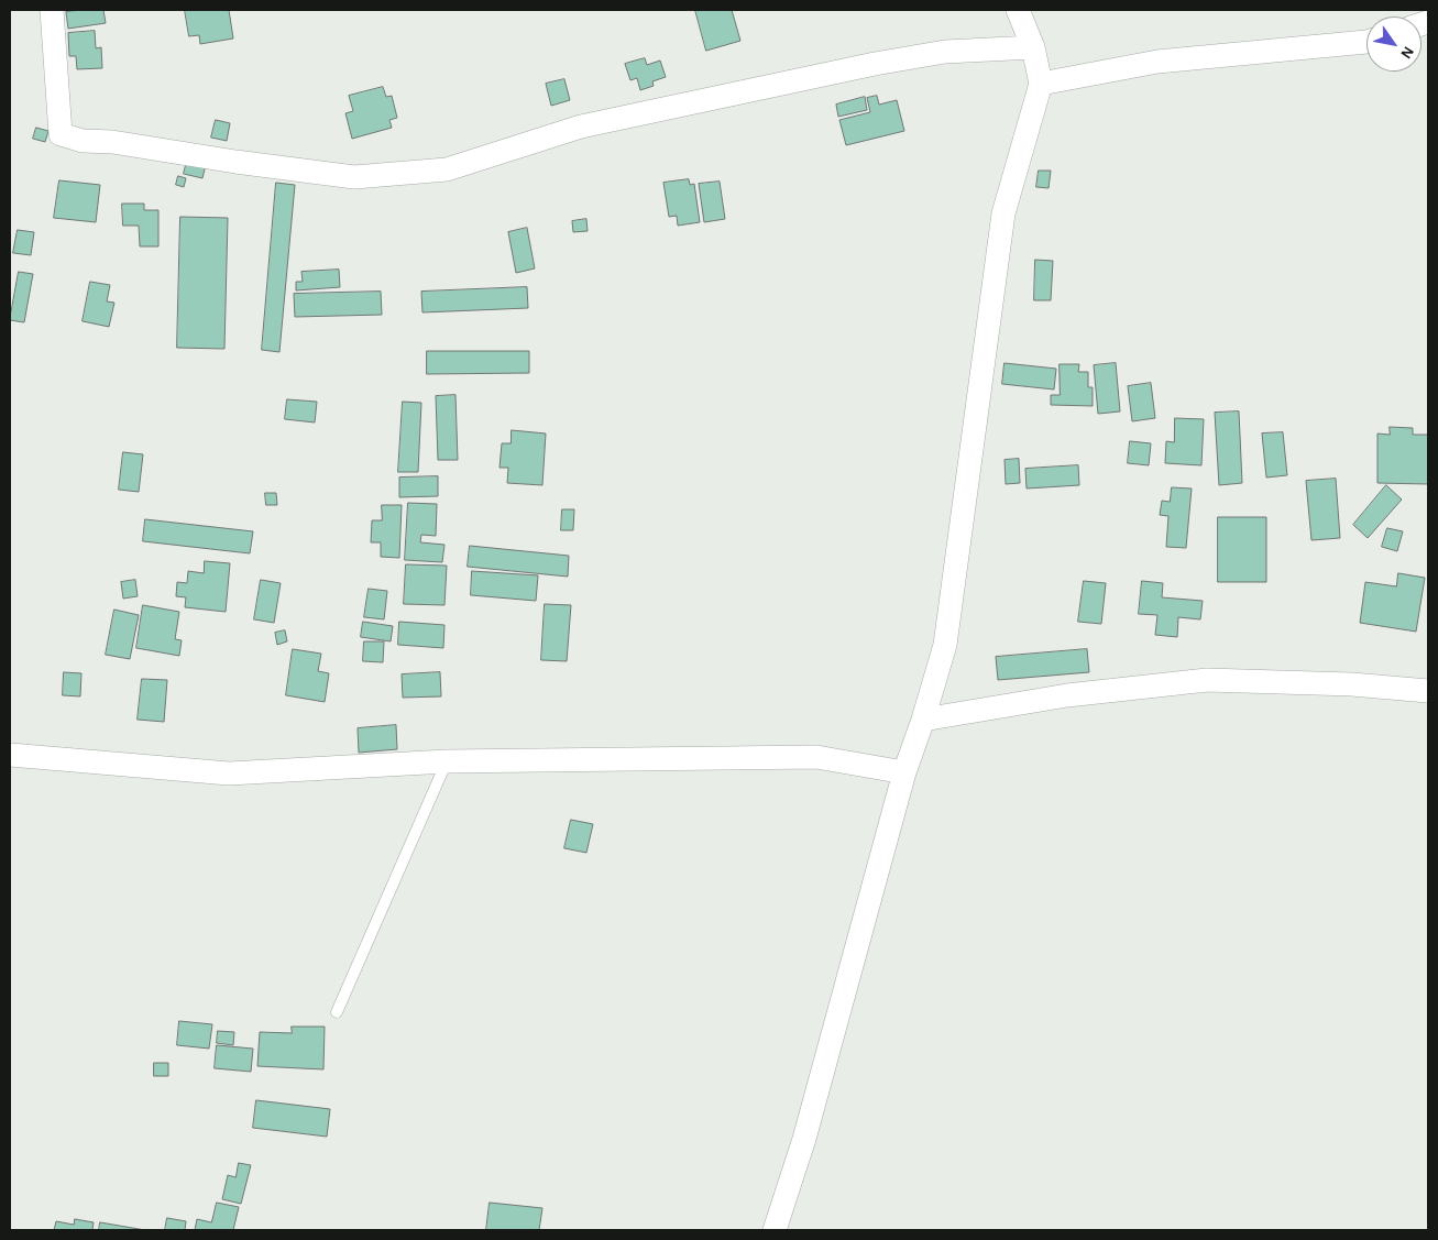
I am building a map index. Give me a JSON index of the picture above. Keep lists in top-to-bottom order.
{
  "north": "bottom right"
}
